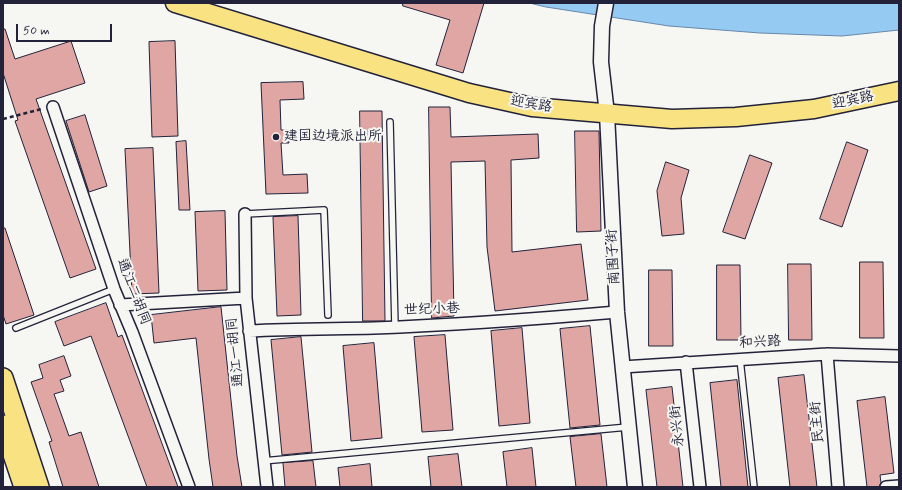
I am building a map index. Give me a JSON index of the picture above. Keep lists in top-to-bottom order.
{
  "streets": {
    "main road": ["迎宾路"],
    "street": [
      "南围子街",
      "通江二胡同",
      "世纪小巷",
      "和兴路",
      "通江一胡同",
      "民主街",
      "永兴街"
    ]
  },
  "crossings": [
    ["迎宾路", "南围子街"],
    ["南围子街", "世纪小巷"],
    ["南围子街", "和兴路"],
    ["世纪小巷", "通江一胡同"],
    ["和兴路", "民主街"],
    ["和兴路", "永兴街"]
  ],
  "places": ["建国边境派出所"],
  "scale_bar": "50 m"
}
